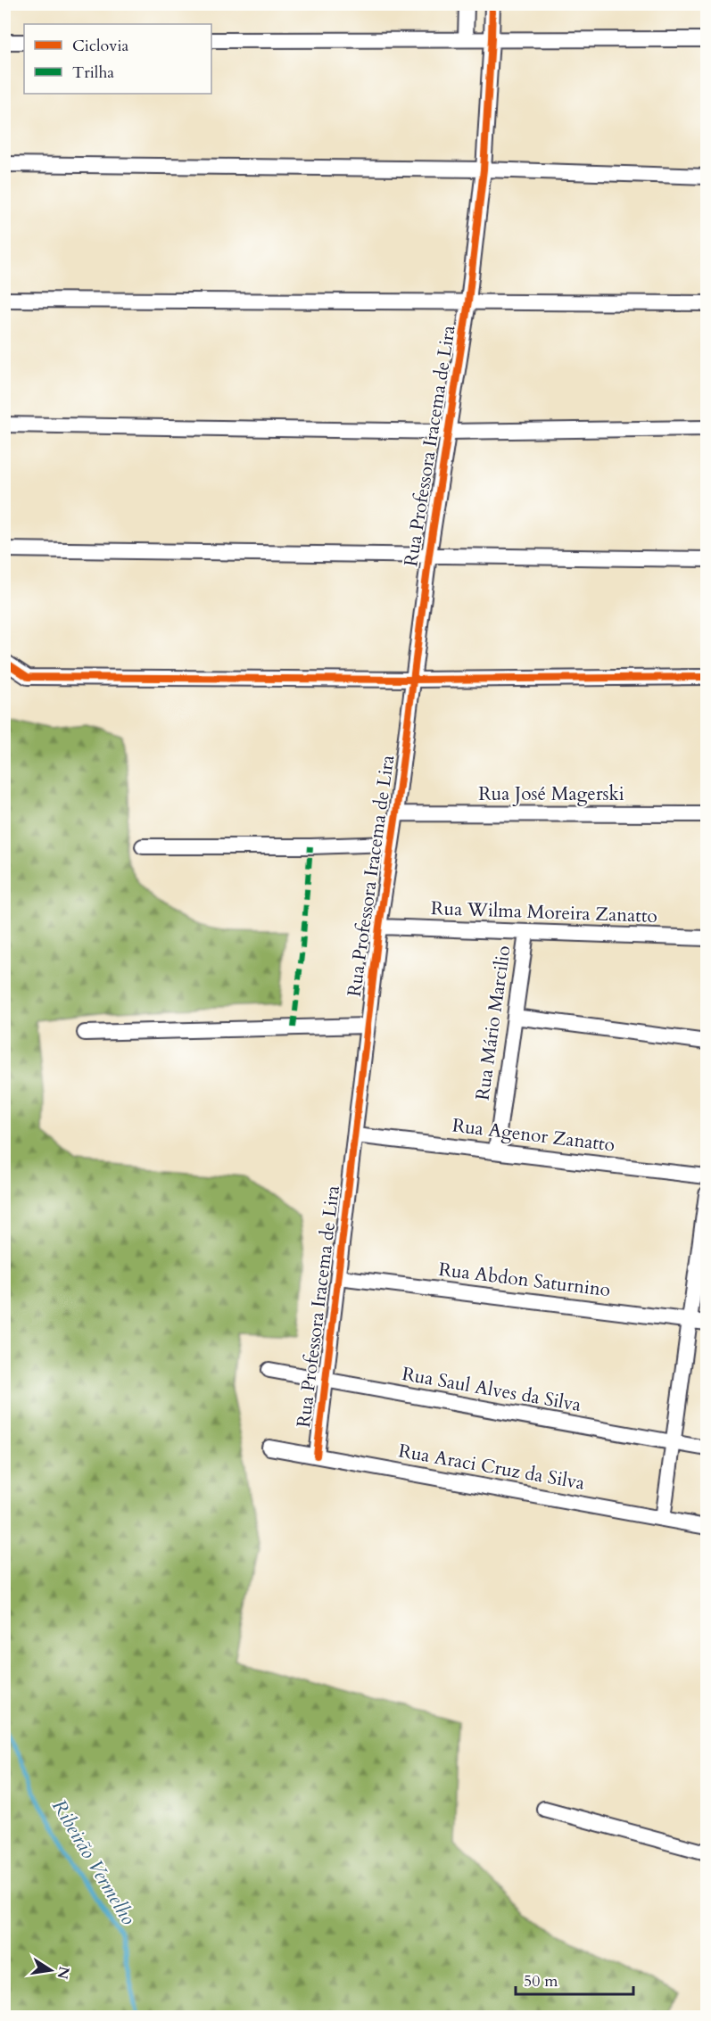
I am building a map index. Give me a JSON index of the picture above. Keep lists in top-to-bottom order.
{
  "streets": {
    "street": [
      "Rua Professora Iracema de Lira",
      "Rua José Magerski",
      "Rua Wilma Moreira Zanatto",
      "Rua Mário Marcilio",
      "Rua Agenor Zanatto",
      "Rua Abdon Saturnino",
      "Rua Saul Alves da Silva",
      "Rua Araci Cruz da Silva"
    ]
  },
  "crossings": [
    ["Rua Professora Iracema de Lira", "Rua José Magerski"],
    ["Rua Professora Iracema de Lira", "Rua Wilma Moreira Zanatto"],
    ["Rua Professora Iracema de Lira", "Rua Agenor Zanatto"],
    ["Rua Professora Iracema de Lira", "Rua Abdon Saturnino"],
    ["Rua Professora Iracema de Lira", "Rua Saul Alves da Silva"],
    ["Rua Professora Iracema de Lira", "Rua Araci Cruz da Silva"],
    ["Rua Wilma Moreira Zanatto", "Rua Mário Marcilio"],
    ["Rua Mário Marcilio", "Rua Agenor Zanatto"]
  ],
  "water": ["Ribeirão Vermelho"],
  "legend": ["Ciclovia", "Trilha"],
  "scale_bar": "50 m",
  "north": "right"
}
